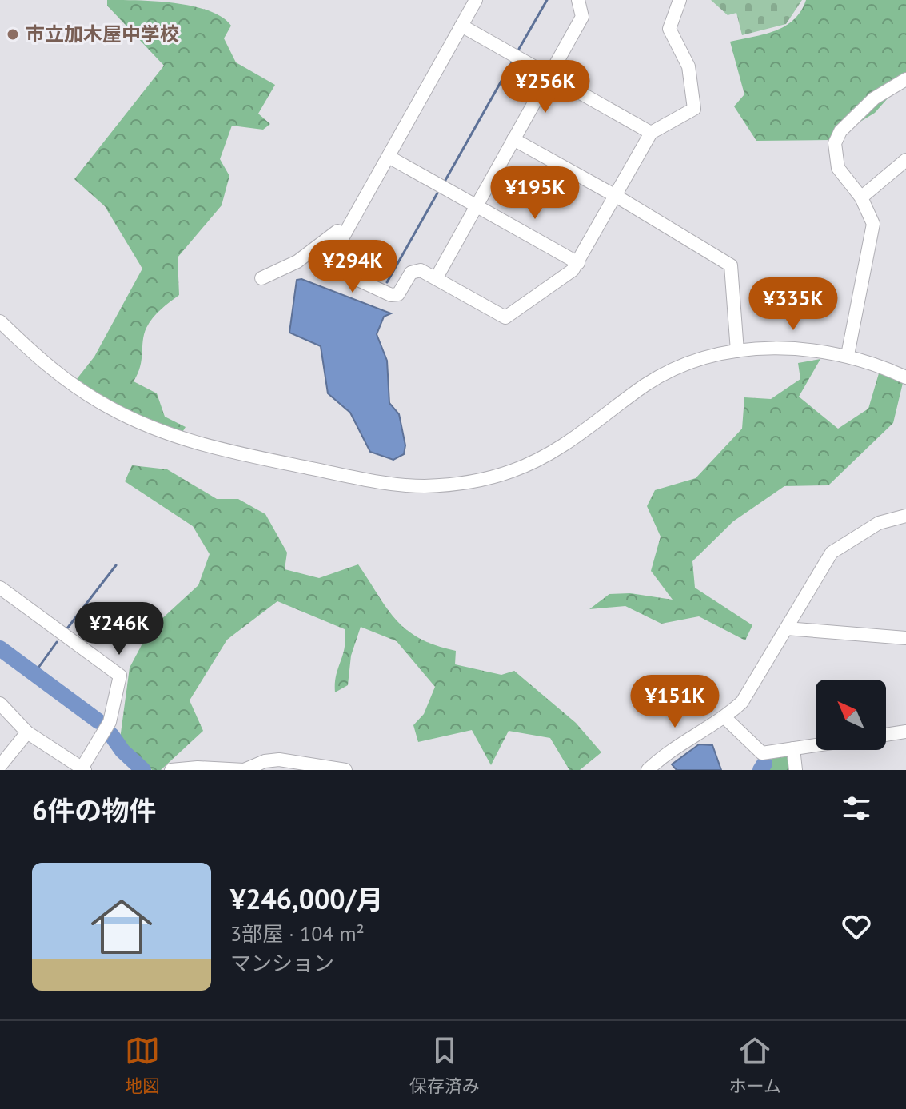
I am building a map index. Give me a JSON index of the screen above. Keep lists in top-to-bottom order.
{
  "places": ["市立加木屋中学校"],
  "north": "top left",
  "page": {
    "price": [
      "¥256K",
      "¥195K",
      "¥294K",
      "¥335K",
      "¥246K",
      "¥151K"
    ],
    "heading": "6件の物件",
    "list": [
      {
        "name": "¥246,000/月",
        "note": "3部屋 · 104 m² · マンション"
      }
    ],
    "tabs": ["地図", "保存済み", "ホーム"]
  }
}
